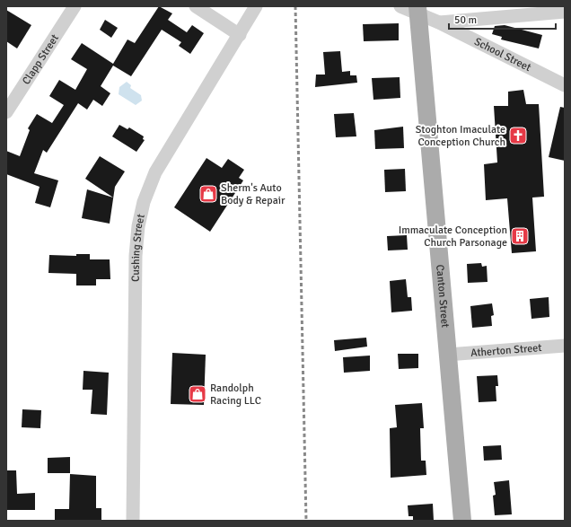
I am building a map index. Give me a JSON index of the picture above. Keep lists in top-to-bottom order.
{
  "streets": {
    "main road": ["Canton Street"],
    "street": [
      "School Street",
      "Clapp Street",
      "Cushing Street",
      "Atherton Street"
    ]
  },
  "crossings": [
    ["School Street", "Canton Street"],
    ["Canton Street", "Atherton Street"]
  ],
  "places": {
    "church": ["Stoghton Imaculate Conception Church"],
    "shop": ["Sherm's Auto Body & Repair", "Randolph Racing LLC"],
    "building": ["Immaculate Conception Church Parsonage"]
  },
  "scale_bar": "50 m"
}
